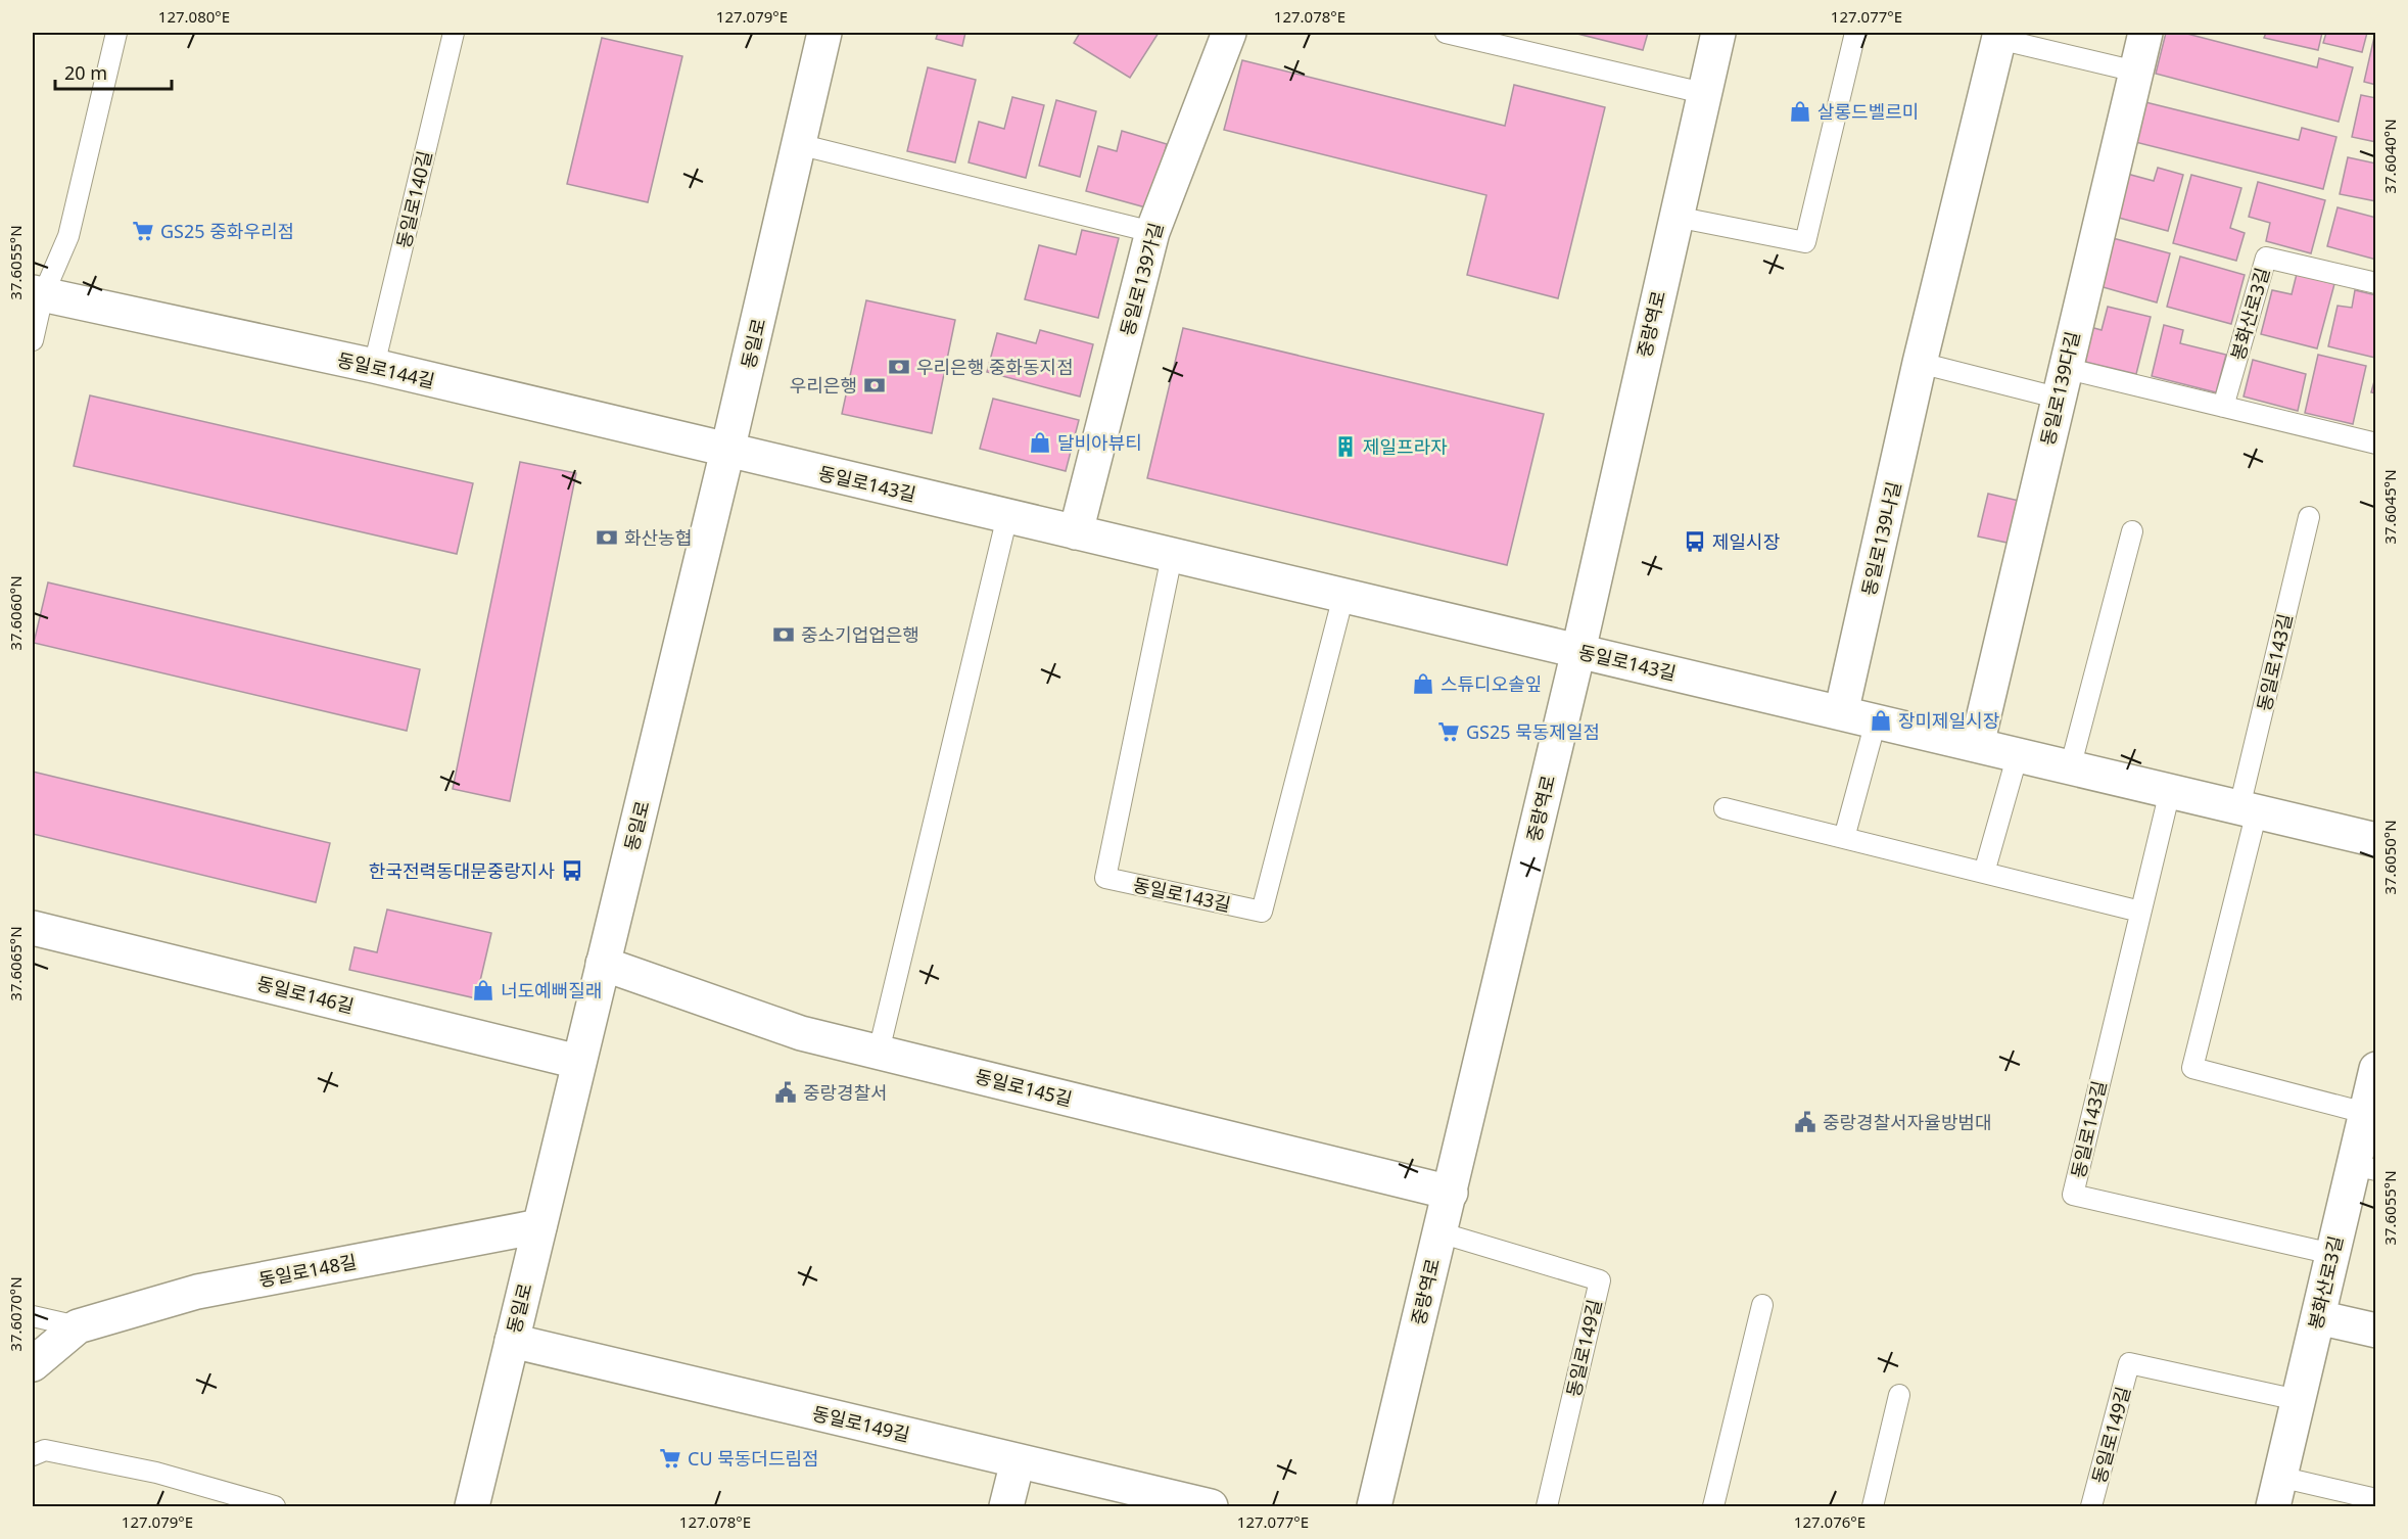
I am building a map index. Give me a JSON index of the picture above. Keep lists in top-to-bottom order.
{
  "streets": {
    "street": [
      "동일로139가길",
      "봉화산로3길",
      "중랑역로",
      "동일로",
      "동일로144길",
      "동일로139다길",
      "동일로143길",
      "동일로139나길",
      "동일로146길",
      "동일로145길",
      "동일로148길",
      "동일로149길"
    ],
    "lane": ["동일로140길"]
  },
  "crossings": [
    ["동일로140길", "동일로144길"],
    ["동일로139가길", "동일로143길"],
    ["봉화산로3길", "동일로143길"],
    ["봉화산로3길", "동일로149길"],
    ["중랑역로", "동일로143길"],
    ["중랑역로", "동일로145길"],
    ["중랑역로", "동일로149길"],
    ["동일로", "동일로144길"],
    ["동일로", "동일로143길"],
    ["동일로", "동일로146길"],
    ["동일로", "동일로145길"],
    ["동일로", "동일로148길"],
    ["동일로", "동일로149길"],
    ["동일로144길", "동일로143길"],
    ["동일로139다길", "동일로143길"],
    ["동일로139다길", "동일로139나길"],
    ["동일로143길", "동일로139나길"]
  ],
  "places": {
    "shop": [
      "살롱드벨르미",
      "달비아뷰티",
      "스튜디오솔잎",
      "장미제일시장",
      "너도예뻐질래"
    ],
    "supermarket": ["GS25 중화우리점", "GS25 묵동제일점", "CU 묵동더드림점"],
    "bank": [
      "우리은행 중화동지점",
      "우리은행",
      "화산농협",
      "중소기업업은행"
    ],
    "building": ["제일프라자"],
    "bus stop": ["제일시장", "한국전력동대문중랑지사"],
    "public building": ["중랑경찰서", "중랑경찰서자율방범대"]
  },
  "scale_bar": "20 m",
  "coordinates": [
    "127.080°E",
    "127.079°E",
    "127.078°E",
    "127.077°E",
    "37.6040°N",
    "37.6055°N",
    "37.6045°N",
    "37.6060°N",
    "37.6050°N",
    "37.6065°N",
    "37.6070°N",
    "127.076°E"
  ]
}
